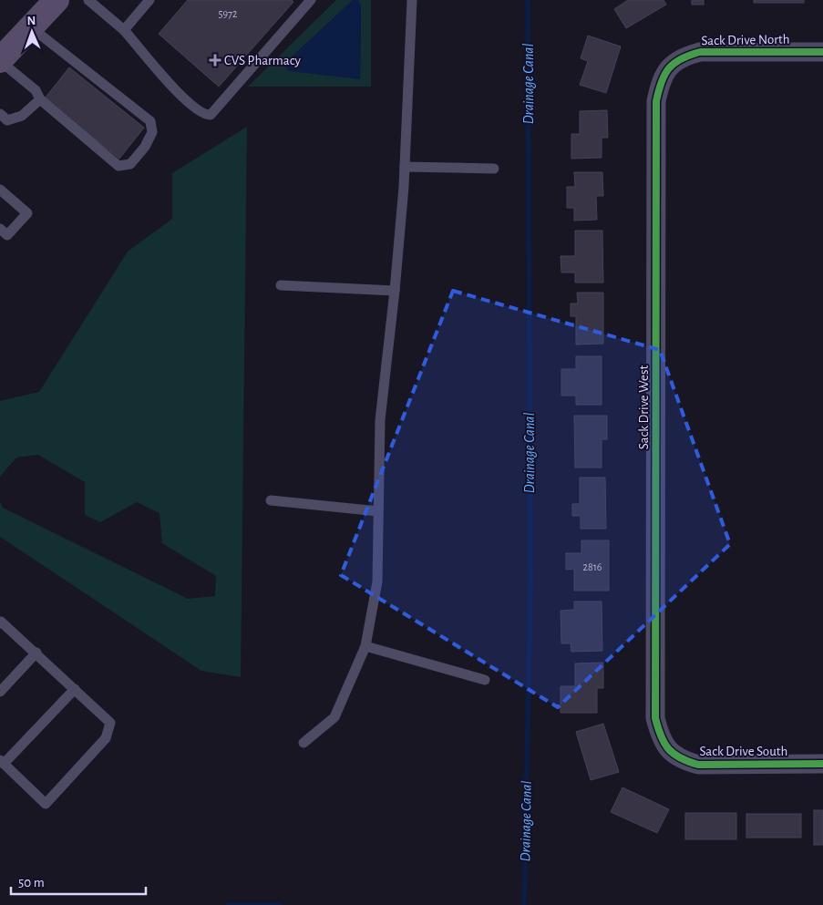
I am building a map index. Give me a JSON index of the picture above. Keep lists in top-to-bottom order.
{
  "streets": {
    "street": ["Sack Drive North", "Sack Drive West", "Sack Drive South"]
  },
  "crossings": [
    ["Sack Drive North", "Sack Drive West"],
    ["Sack Drive West", "Sack Drive South"]
  ],
  "water": ["Drainage Canal"],
  "places": {
    "health": ["CVS Pharmacy"]
  },
  "house_numbers": ["5972", "2816"],
  "scale_bar": "50 m",
  "north": "top"
}
